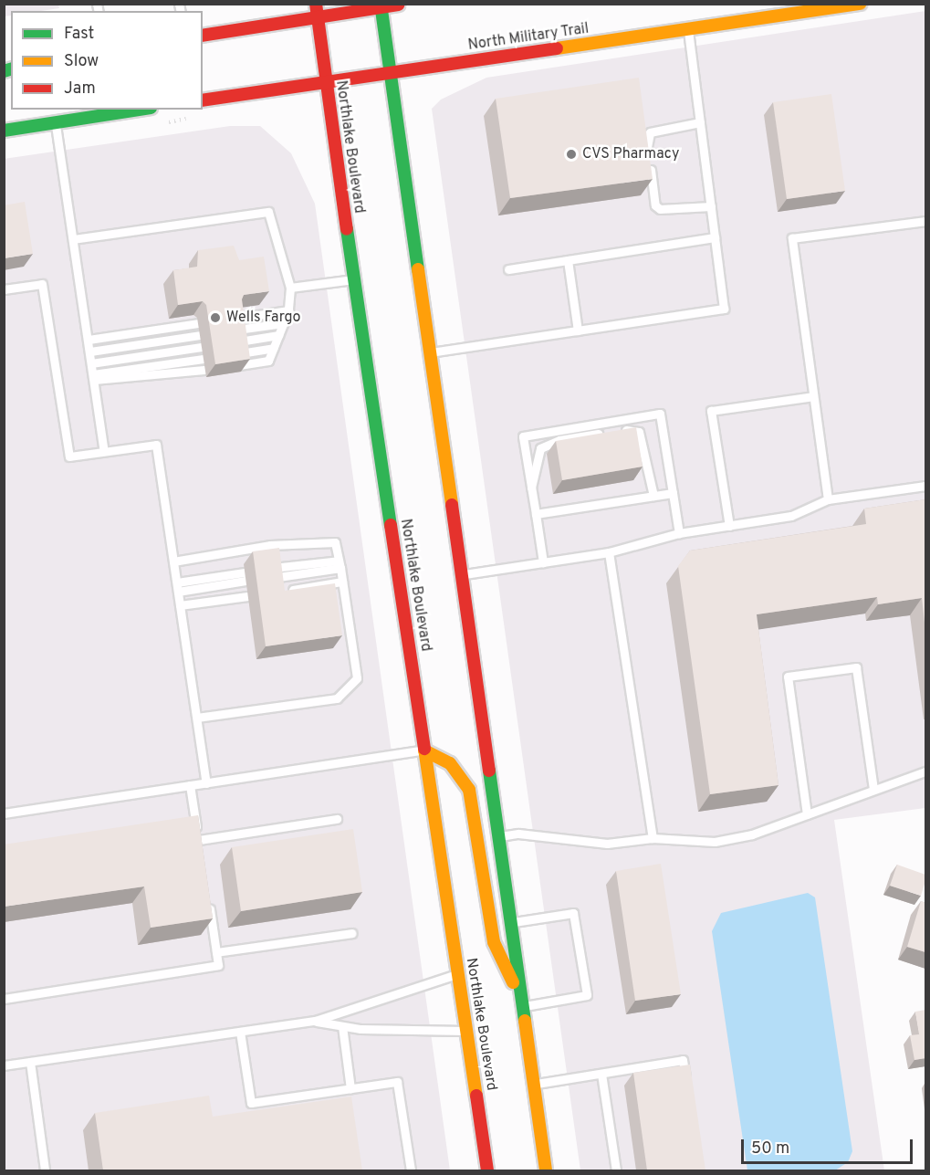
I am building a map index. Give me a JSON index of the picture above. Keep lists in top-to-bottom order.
{
  "streets": {
    "main road": ["North Military Trail", "Northlake Boulevard"]
  },
  "crossings": [
    ["North Military Trail", "Northlake Boulevard"]
  ],
  "places": ["CVS Pharmacy", "Wells Fargo"],
  "legend": ["Fast", "Slow", "Jam"],
  "scale_bar": "50 m"
}
